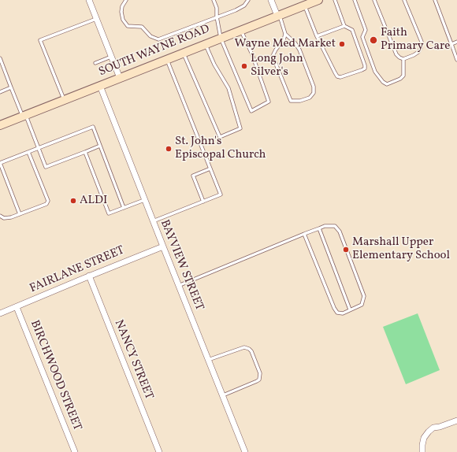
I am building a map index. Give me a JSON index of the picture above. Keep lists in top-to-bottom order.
{
  "streets": {
    "main road": ["SOUTH WAYNE ROAD"],
    "street": [
      "BAYVIEW STREET",
      "FAIRLANE STREET",
      "NANCY STREET",
      "BIRCHWOOD STREET"
    ]
  },
  "crossings": [
    ["SOUTH WAYNE ROAD", "BAYVIEW STREET"],
    ["BAYVIEW STREET", "FAIRLANE STREET"],
    ["FAIRLANE STREET", "NANCY STREET"],
    ["FAIRLANE STREET", "BIRCHWOOD STREET"]
  ],
  "places": [
    "Faith Primary Care",
    "Wayne Med Market",
    "Long John Silver's",
    "St. John's Episcopal Church",
    "ALDI",
    "Marshall Upper Elementary School"
  ]
}
